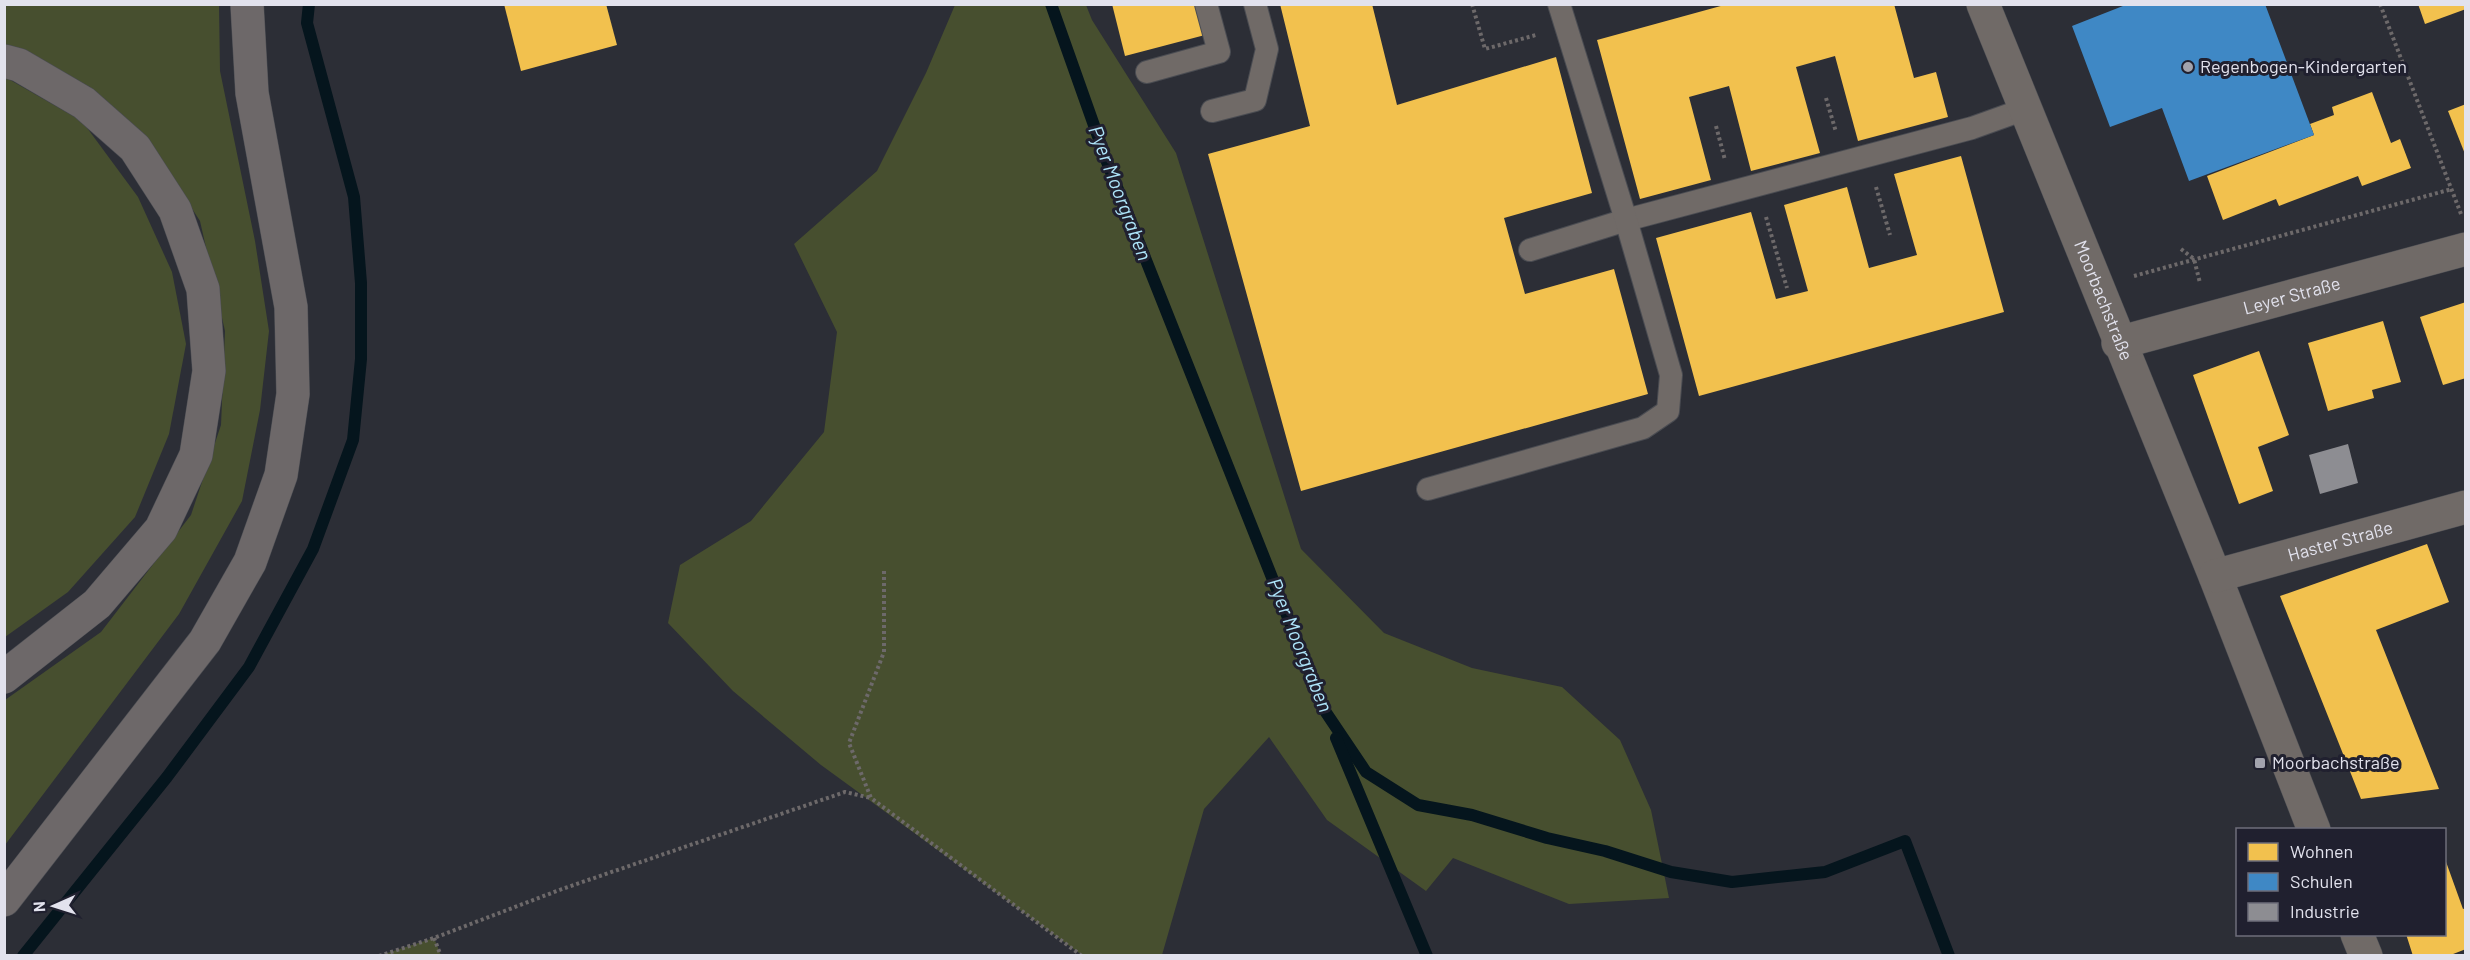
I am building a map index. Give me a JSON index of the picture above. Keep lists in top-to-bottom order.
{
  "streets": {
    "street": ["Leyer Straße", "Moorbachstraße", "Haster Straße"]
  },
  "crossings": [
    ["Leyer Straße", "Moorbachstraße"],
    ["Moorbachstraße", "Haster Straße"]
  ],
  "water": ["Pyer Moorgraben"],
  "places": {
    "other": ["Regenbogen-Kindergarten"],
    "transit": ["Moorbachstraße"]
  },
  "legend": ["Wohnen", "Schulen", "Industrie"],
  "north": "left"
}
